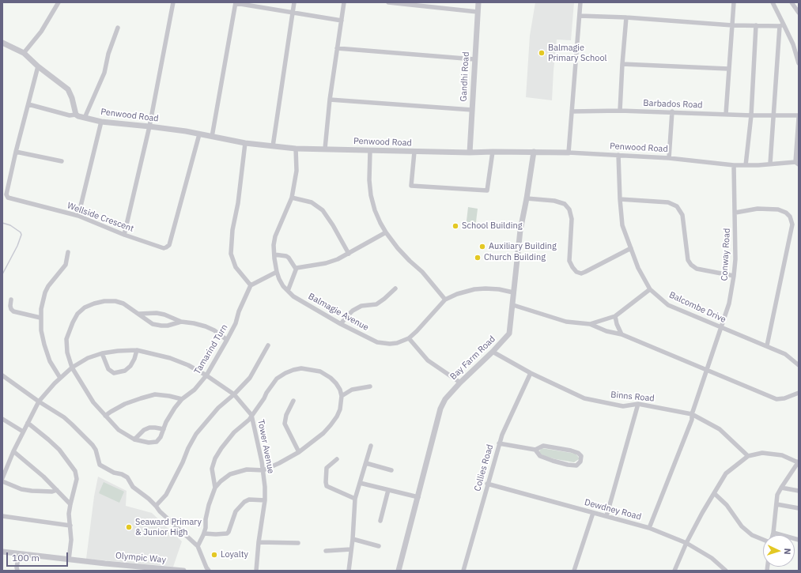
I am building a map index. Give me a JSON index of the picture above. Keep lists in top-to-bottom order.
{
  "streets": {
    "street": [
      "Gandhi Road",
      "Barbados Road",
      "Penwood Road",
      "Wellside Crescent",
      "Conway Road",
      "Balcombe Drive",
      "Balmagie Avenue",
      "Tamarind Turn",
      "Bay Farm Road",
      "Binns Road",
      "Tower Avenue",
      "Collies Road",
      "Dewdney Road",
      "Olympic Way"
    ]
  },
  "crossings": [
    ["Gandhi Road", "Penwood Road"],
    ["Penwood Road", "Wellside Crescent"],
    ["Penwood Road", "Conway Road"],
    ["Penwood Road", "Balcombe Drive"],
    ["Penwood Road", "Balmagie Avenue"],
    ["Penwood Road", "Bay Farm Road"],
    ["Conway Road", "Balcombe Drive"],
    ["Conway Road", "Binns Road"],
    ["Conway Road", "Dewdney Road"],
    ["Balmagie Avenue", "Bay Farm Road"],
    ["Tamarind Turn", "Tower Avenue"],
    ["Bay Farm Road", "Binns Road"],
    ["Binns Road", "Collies Road"],
    ["Collies Road", "Dewdney Road"]
  ],
  "places": [
    "Balmagie Primary School",
    "School Building",
    "Auxiliary Building",
    "Church Building",
    "Seaward Primary & Junior High",
    "Loyalty"
  ],
  "scale_bar": "100 m",
  "north": "right"
}
